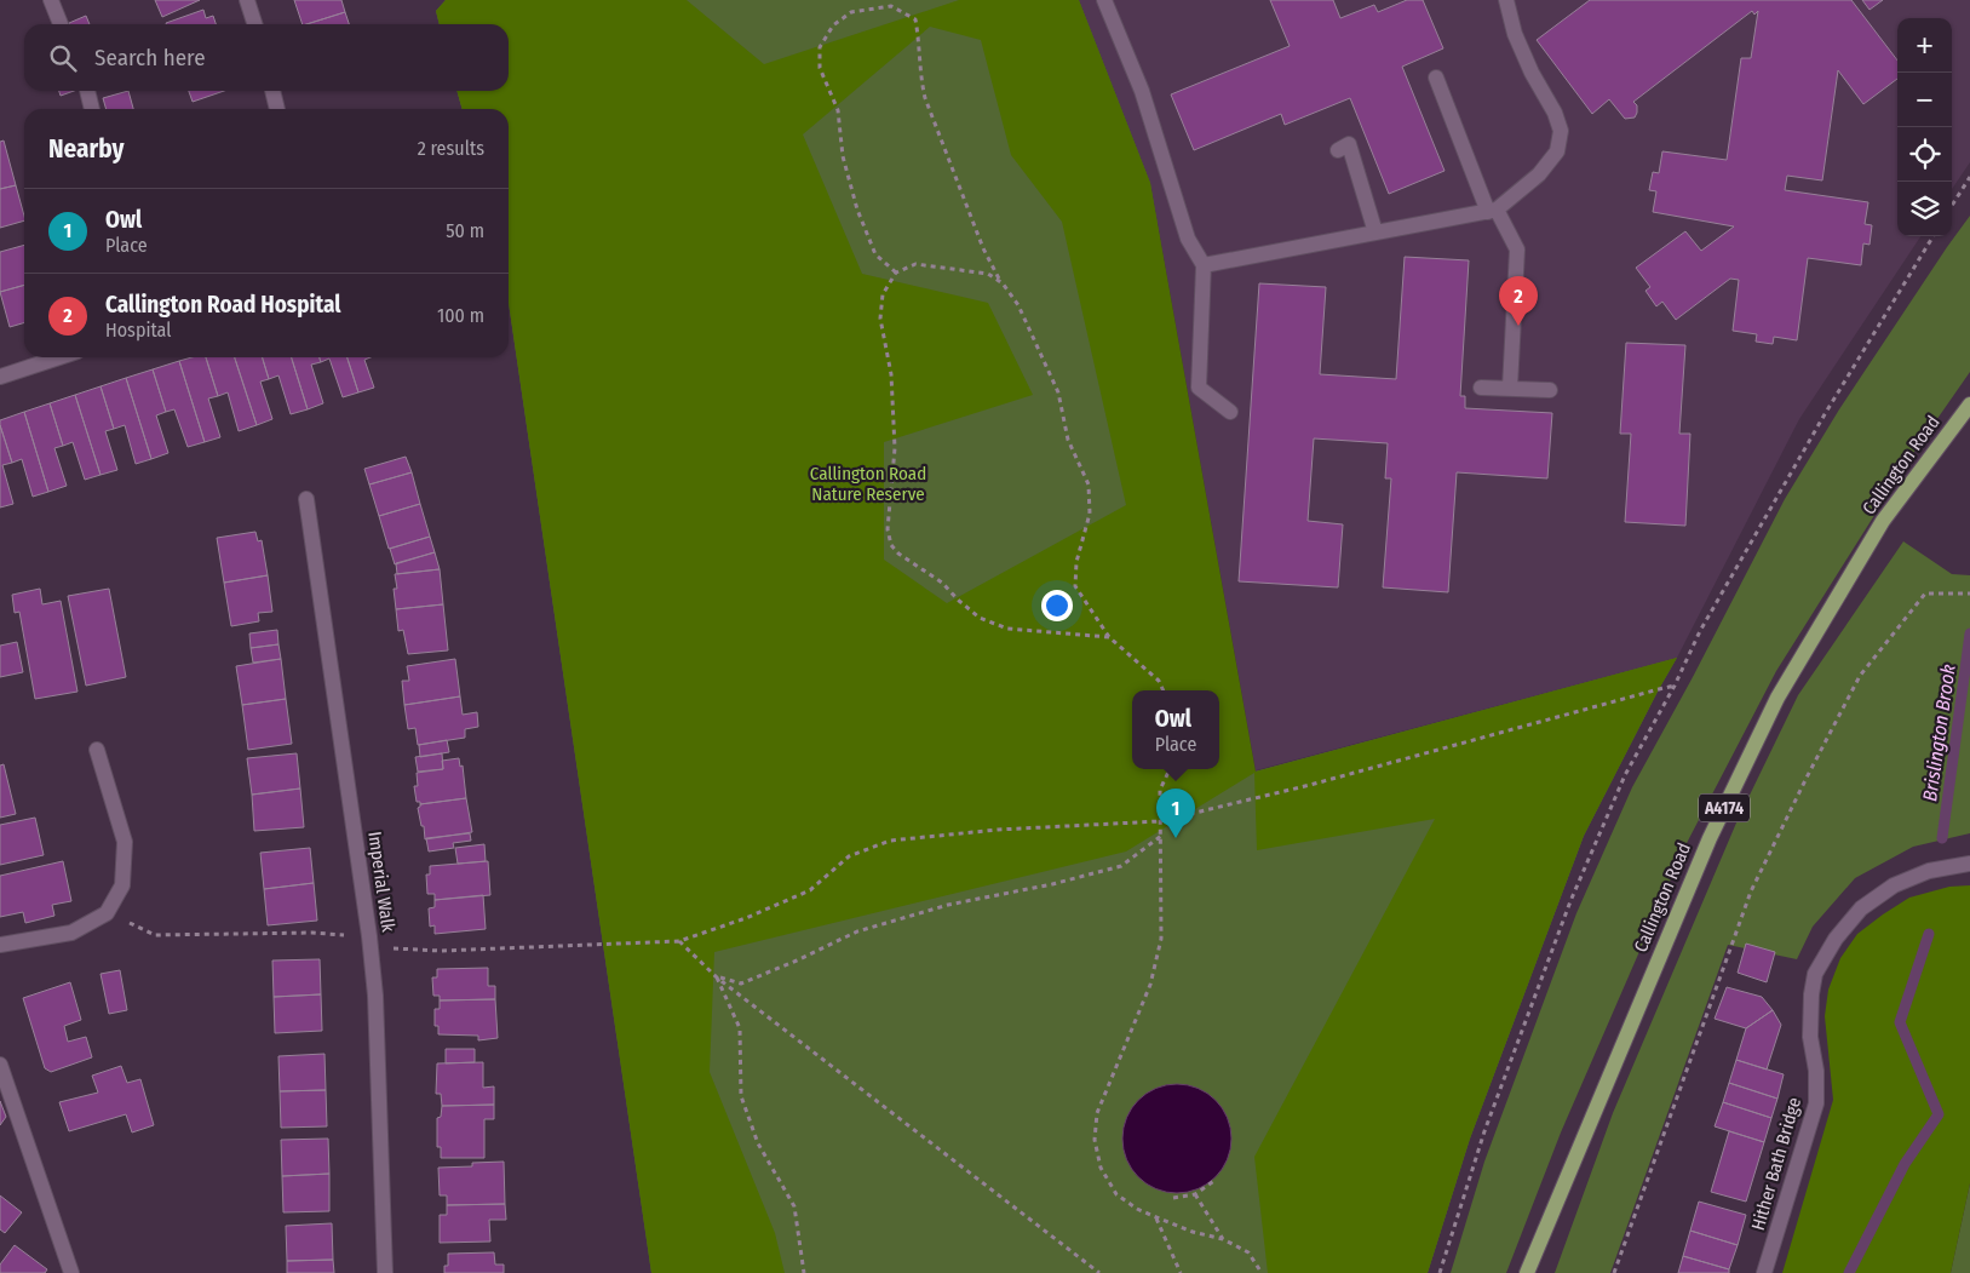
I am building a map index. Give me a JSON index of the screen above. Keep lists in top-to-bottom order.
{
  "streets": {
    "main road": ["Callington Road", "A4174"],
    "street": ["Imperial Walk", "Hither Bath Bridge"]
  },
  "water": ["Brislington Brook"],
  "parks": ["Callington Road Nature Reserve"],
  "page": {
    "map_buttons": ["+", "−"],
    "search": "Search here",
    "heading": ["Nearby", "2 results"],
    "list": [
      {
        "mark": "1",
        "name": "Owl",
        "note": "Place",
        "value": "50 m"
      },
      {
        "mark": "2",
        "name": "Callington Road Hospital",
        "note": "Hospital",
        "value": "100 m"
      }
    ],
    "pins": ["2", "1"],
    "popup": ["Owl", "Place"]
  }
}
